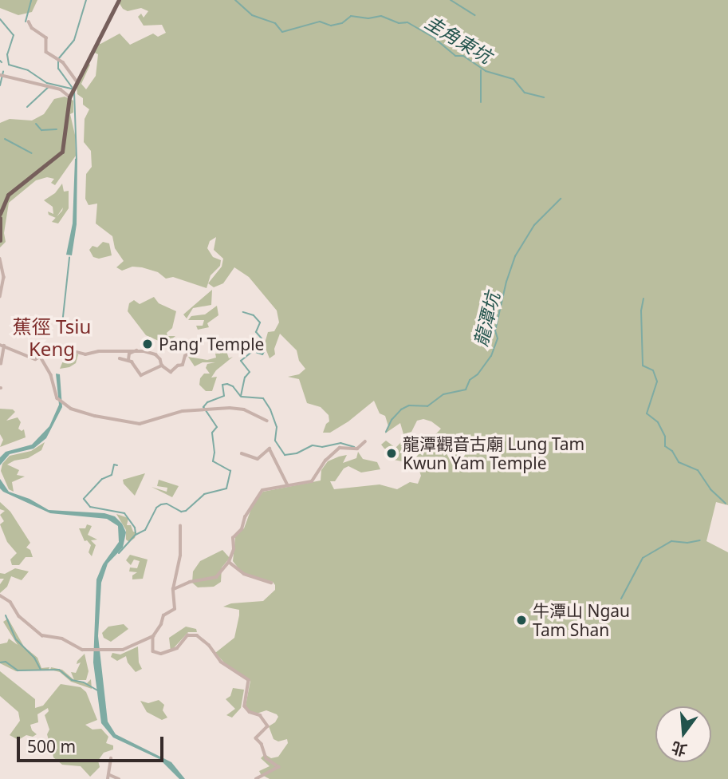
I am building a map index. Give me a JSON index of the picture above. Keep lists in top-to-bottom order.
{
  "districts": ["蕉徑 Tsiu Keng"],
  "water": ["圭角東坑", "龍潭坑"],
  "places": ["Pang' Temple", "龍潭觀音古廟 Lung Tam Kwun Yam Temple", "牛潭山 Ngau Tam Shan"],
  "scale_bar": "500 m",
  "north": "bottom"
}
